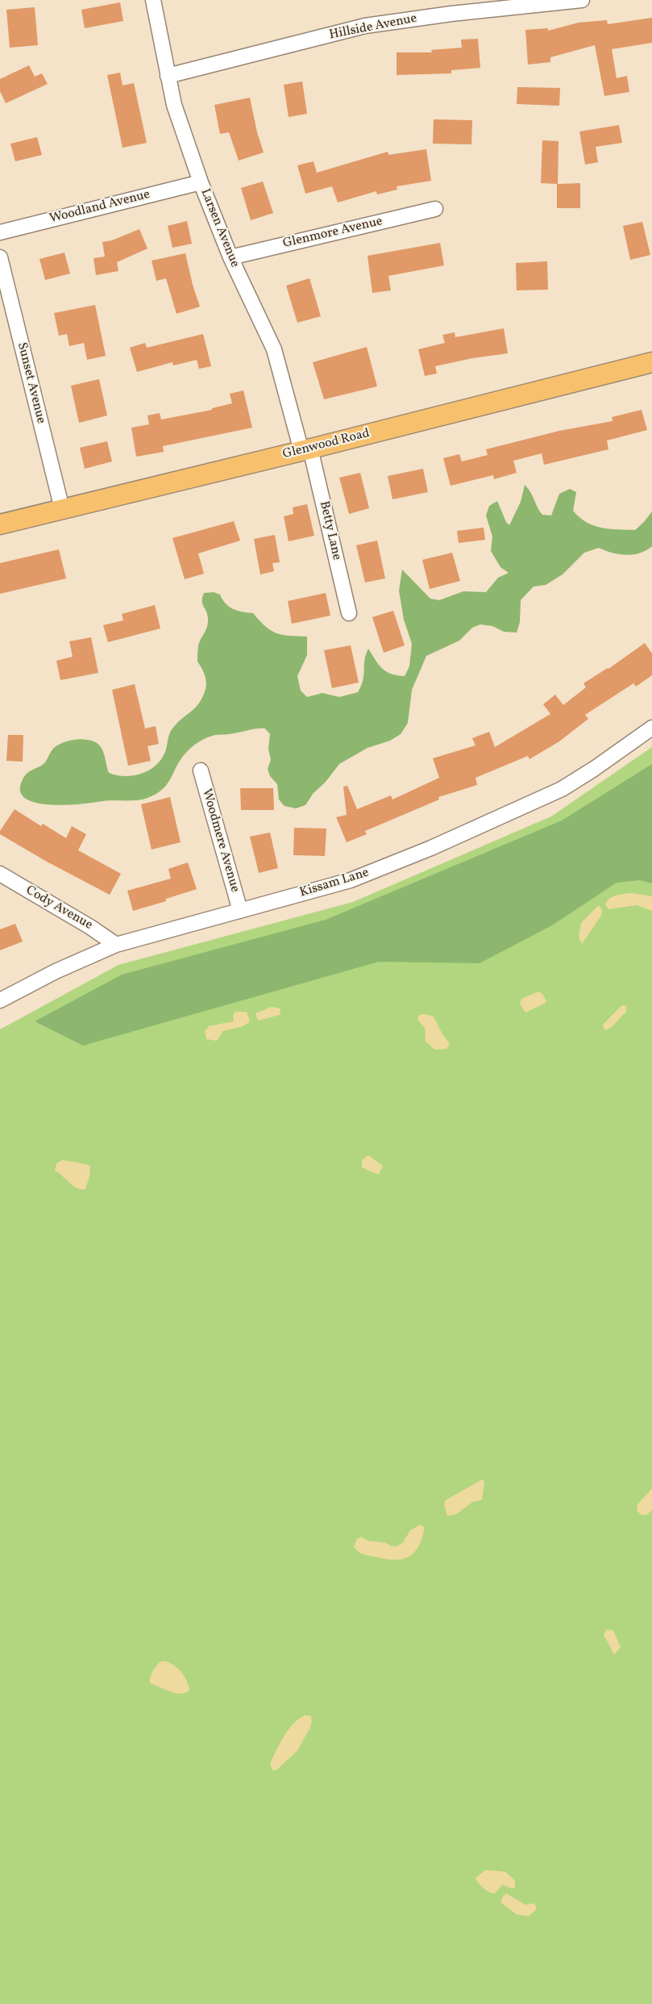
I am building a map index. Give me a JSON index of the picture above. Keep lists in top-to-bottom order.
{
  "streets": {
    "main road": ["Glenwood Road"],
    "street": [
      "Hillside Avenue",
      "Woodland Avenue",
      "Larsen Avenue",
      "Glenmore Avenue",
      "Sunset Avenue",
      "Betty Lane",
      "Woodmere Avenue",
      "Kissam Lane",
      "Cody Avenue"
    ]
  },
  "crossings": [
    ["Hillside Avenue", "Larsen Avenue"],
    ["Woodland Avenue", "Larsen Avenue"],
    ["Larsen Avenue", "Glenmore Avenue"],
    ["Larsen Avenue", "Glenwood Road"],
    ["Larsen Avenue", "Betty Lane"],
    ["Sunset Avenue", "Glenwood Road"],
    ["Glenwood Road", "Betty Lane"],
    ["Woodmere Avenue", "Kissam Lane"],
    ["Kissam Lane", "Cody Avenue"]
  ]
}
